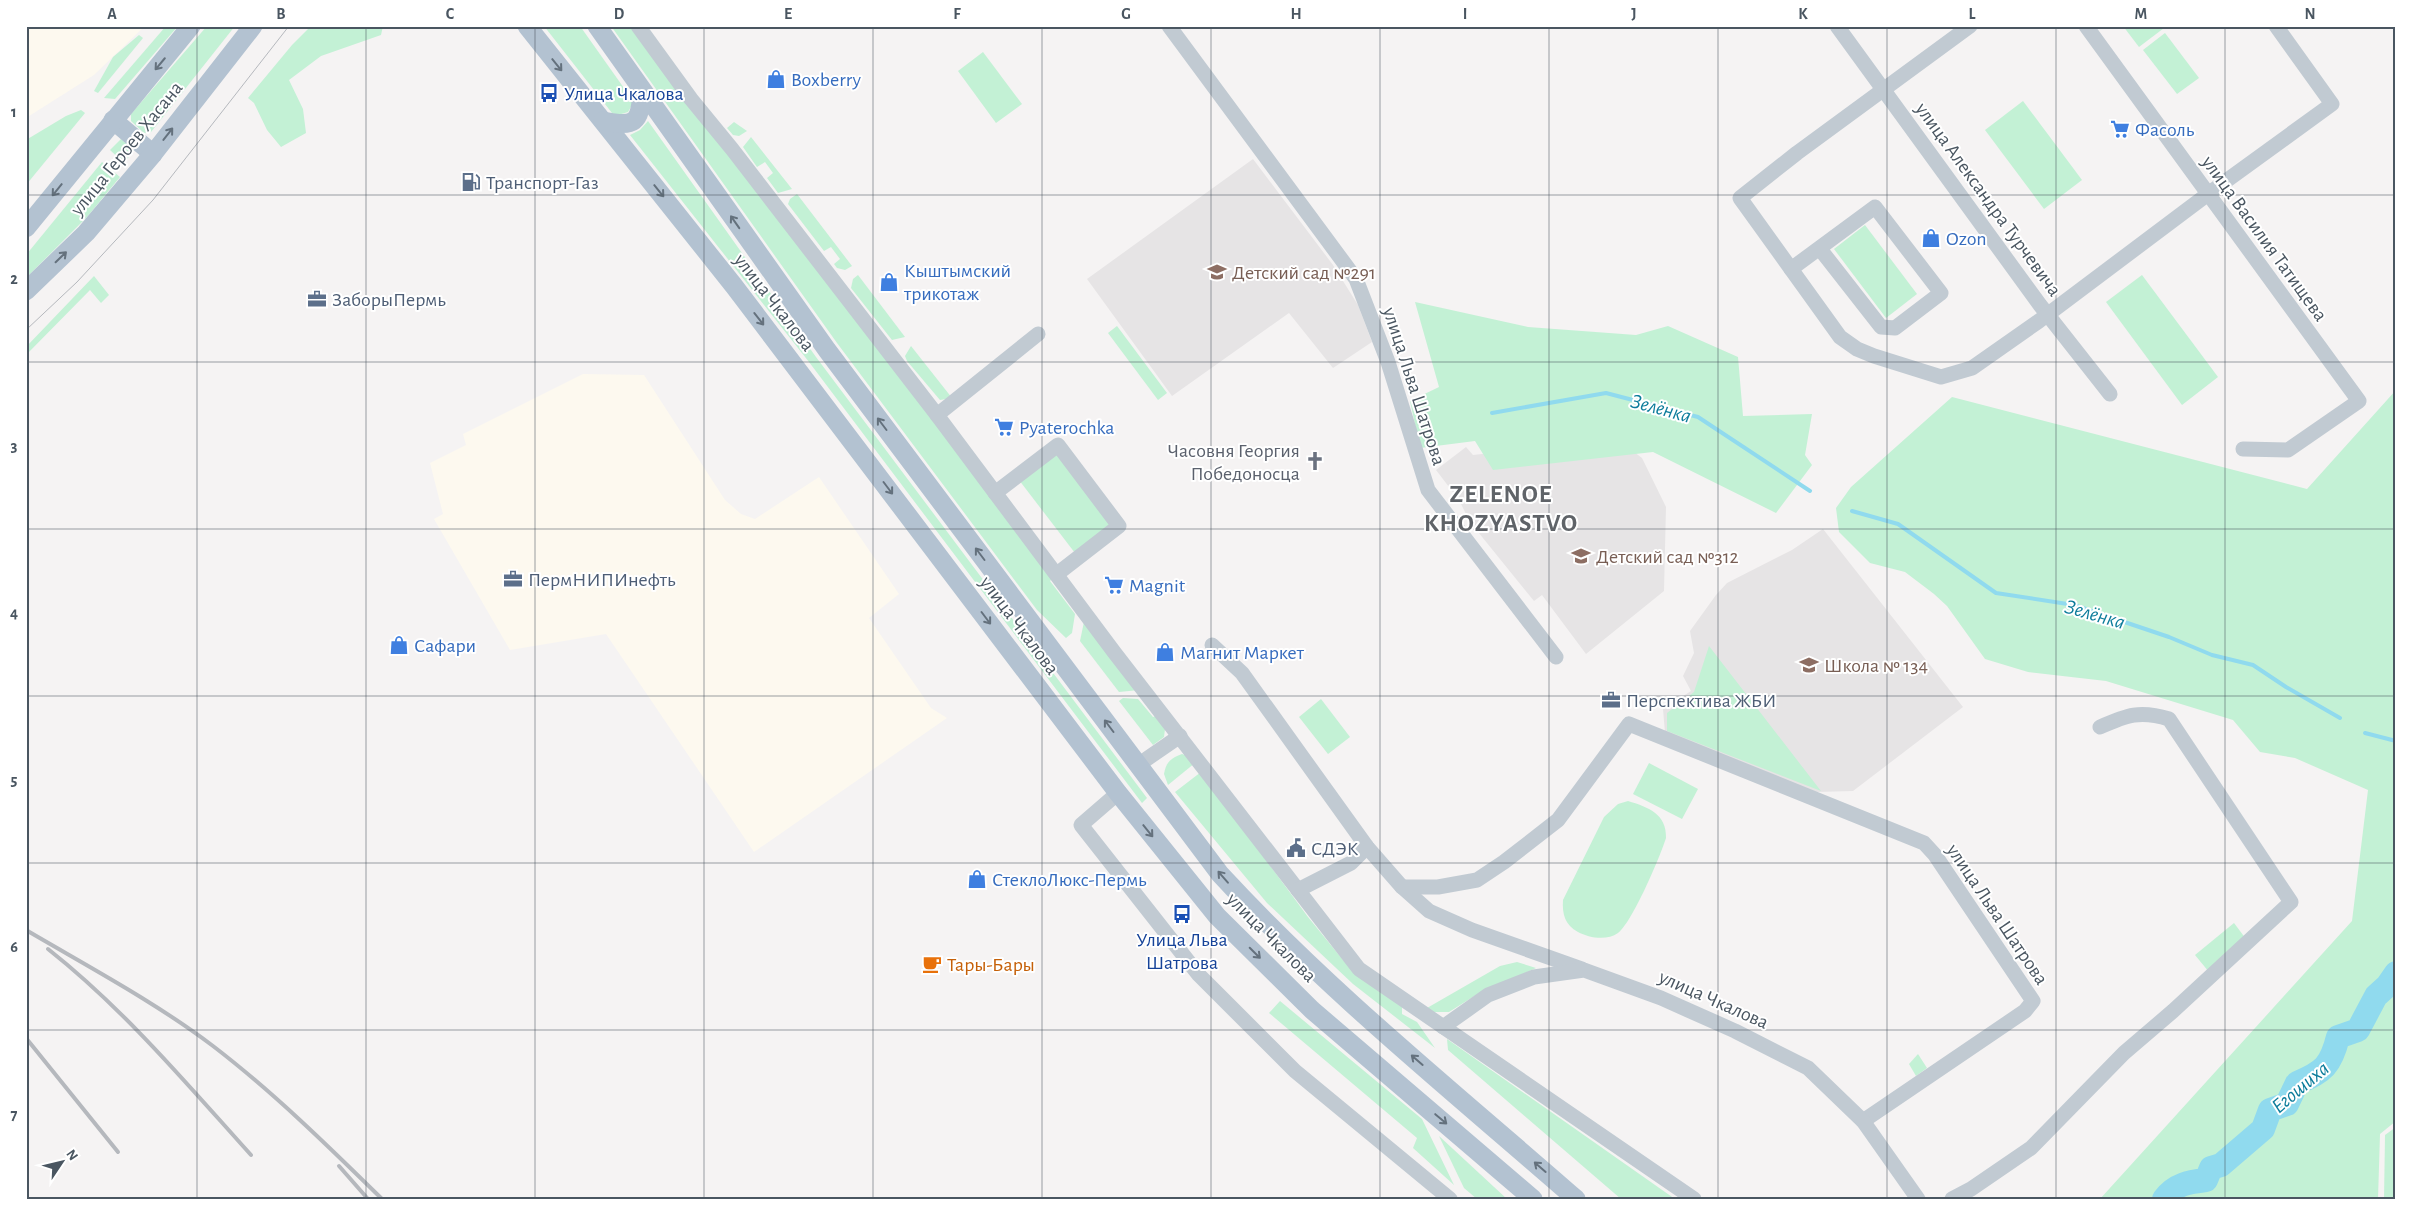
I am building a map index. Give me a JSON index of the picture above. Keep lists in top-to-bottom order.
{
  "streets": {
    "main road": ["улица Героев Хасана", "улица Чкалова"],
    "street": ["улица Александра Турчевича", "улица Василия Татищева", "улица Льва Шатрова"]
  },
  "crossings": [
    ["улица Чкалова", "улица Льва Шатрова"]
  ],
  "districts": ["ZELENOE KHOZYASTVO"],
  "water": ["Зелёнка", "Егошиха"],
  "places": {
    "shop": [
      "Boxberry",
      "Ozon",
      "Кыштымский трикотаж",
      "Сафари",
      "Магнит Маркет",
      "СтеклоЛюкс-Пермь"
    ],
    "bus stop": ["Улица Чкалова", "Улица Льва Шатрова"],
    "supermarket": ["Фасоль", "Pyaterochka", "Magnit"],
    "fuel station": ["Транспорт-Газ"],
    "school or university": ["Детский сад №291", "Детский сад №312", "Школа № 134"],
    "office": ["ЗаборыПермь", "ПермНИПИнефть", "Перспектива ЖБИ"],
    "church": ["Часовня Георгия Победоносца"],
    "public building": ["СДЭК"],
    "cafe": ["Тары-Бары"]
  },
  "north": "top right",
  "grid": {
    "columns": [
      "A",
      "B",
      "C",
      "D",
      "E",
      "F",
      "G",
      "H",
      "I",
      "J",
      "K",
      "L",
      "M",
      "N"
    ],
    "rows": [
      "1",
      "2",
      "3",
      "4",
      "5",
      "6",
      "7"
    ]
  }
}
